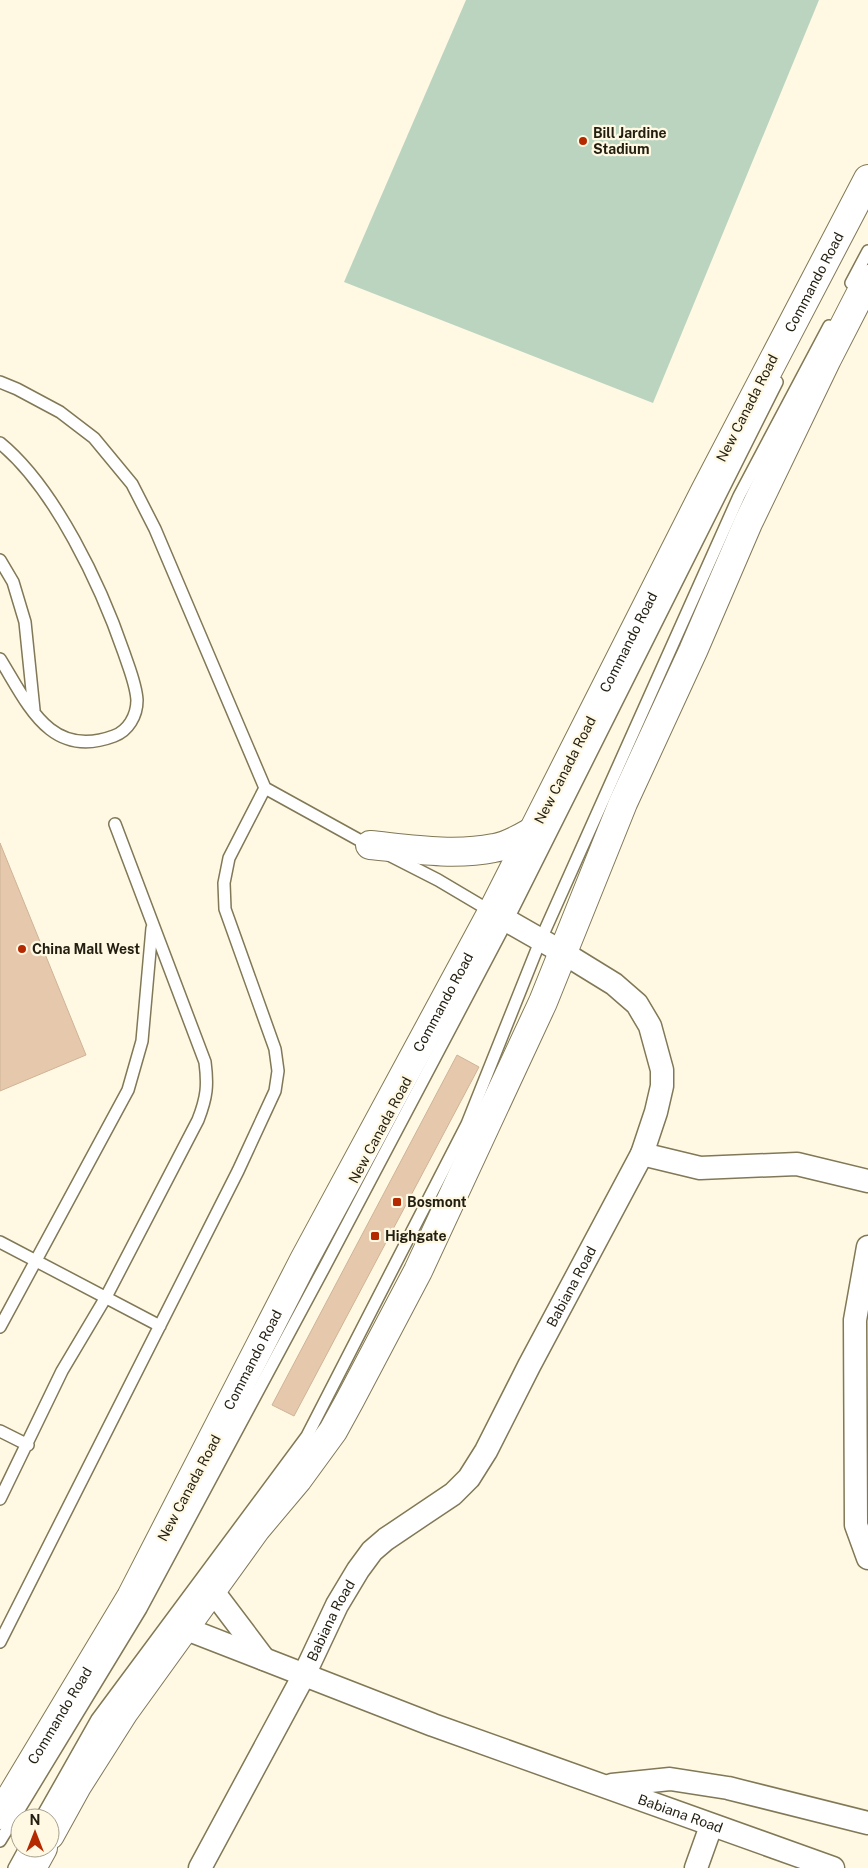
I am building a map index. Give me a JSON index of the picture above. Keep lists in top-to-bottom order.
{
  "streets": {
    "main road": ["Commando Road"],
    "street": ["Babiana Road"],
    "lane": ["New Canada Road"]
  },
  "crossings": [
    ["Commando Road", "New Canada Road"],
    ["Commando Road", "Babiana Road"],
    ["New Canada Road", "Babiana Road"]
  ],
  "places": {
    "other": ["Bill Jardine Stadium", "China Mall West"],
    "transit": ["Bosmont", "Highgate"]
  },
  "north": "top"
}
